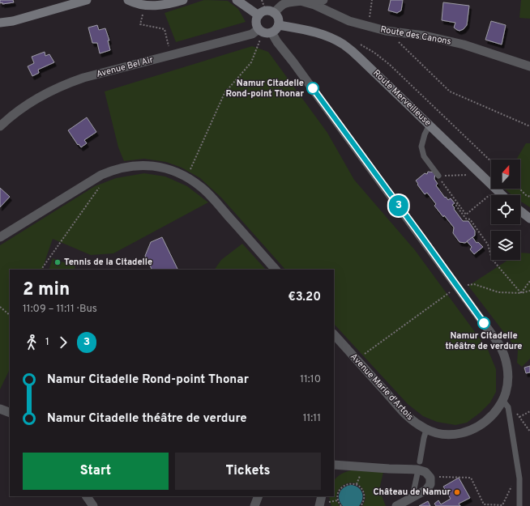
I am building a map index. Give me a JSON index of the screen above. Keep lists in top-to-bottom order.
{
  "streets": {
    "main road": ["Route Merveilleuse"],
    "street": ["Route des Canons", "Avenue Bel Air", "Avenue Marie d'Artois"]
  },
  "crossings": [
    ["Avenue Bel Air", "Route Merveilleuse"],
    ["Avenue Bel Air", "Avenue Marie d'Artois"],
    ["Route Merveilleuse", "Avenue Marie d'Artois"]
  ],
  "places": [
    "Namur Citadelle Rond-point Thonar",
    "Tennis de la Citadelle",
    "Namur Citadelle théâtre de verdure",
    "Château de Namur"
  ],
  "lines": ["bus line 3"],
  "north": "top",
  "page": {
    "on_map": "3",
    "heading": ["2 min", "11:09 – 11:11 · Bus", "€3.20"],
    "legs": ["1", "3"],
    "list": [
      {
        "name": "Namur Citadelle Rond-point Thonar",
        "value": "11:10"
      },
      {
        "name": "Namur Citadelle théâtre de verdure",
        "value": "11:11"
      }
    ],
    "buttons": ["Start", "Tickets"]
  }
}
